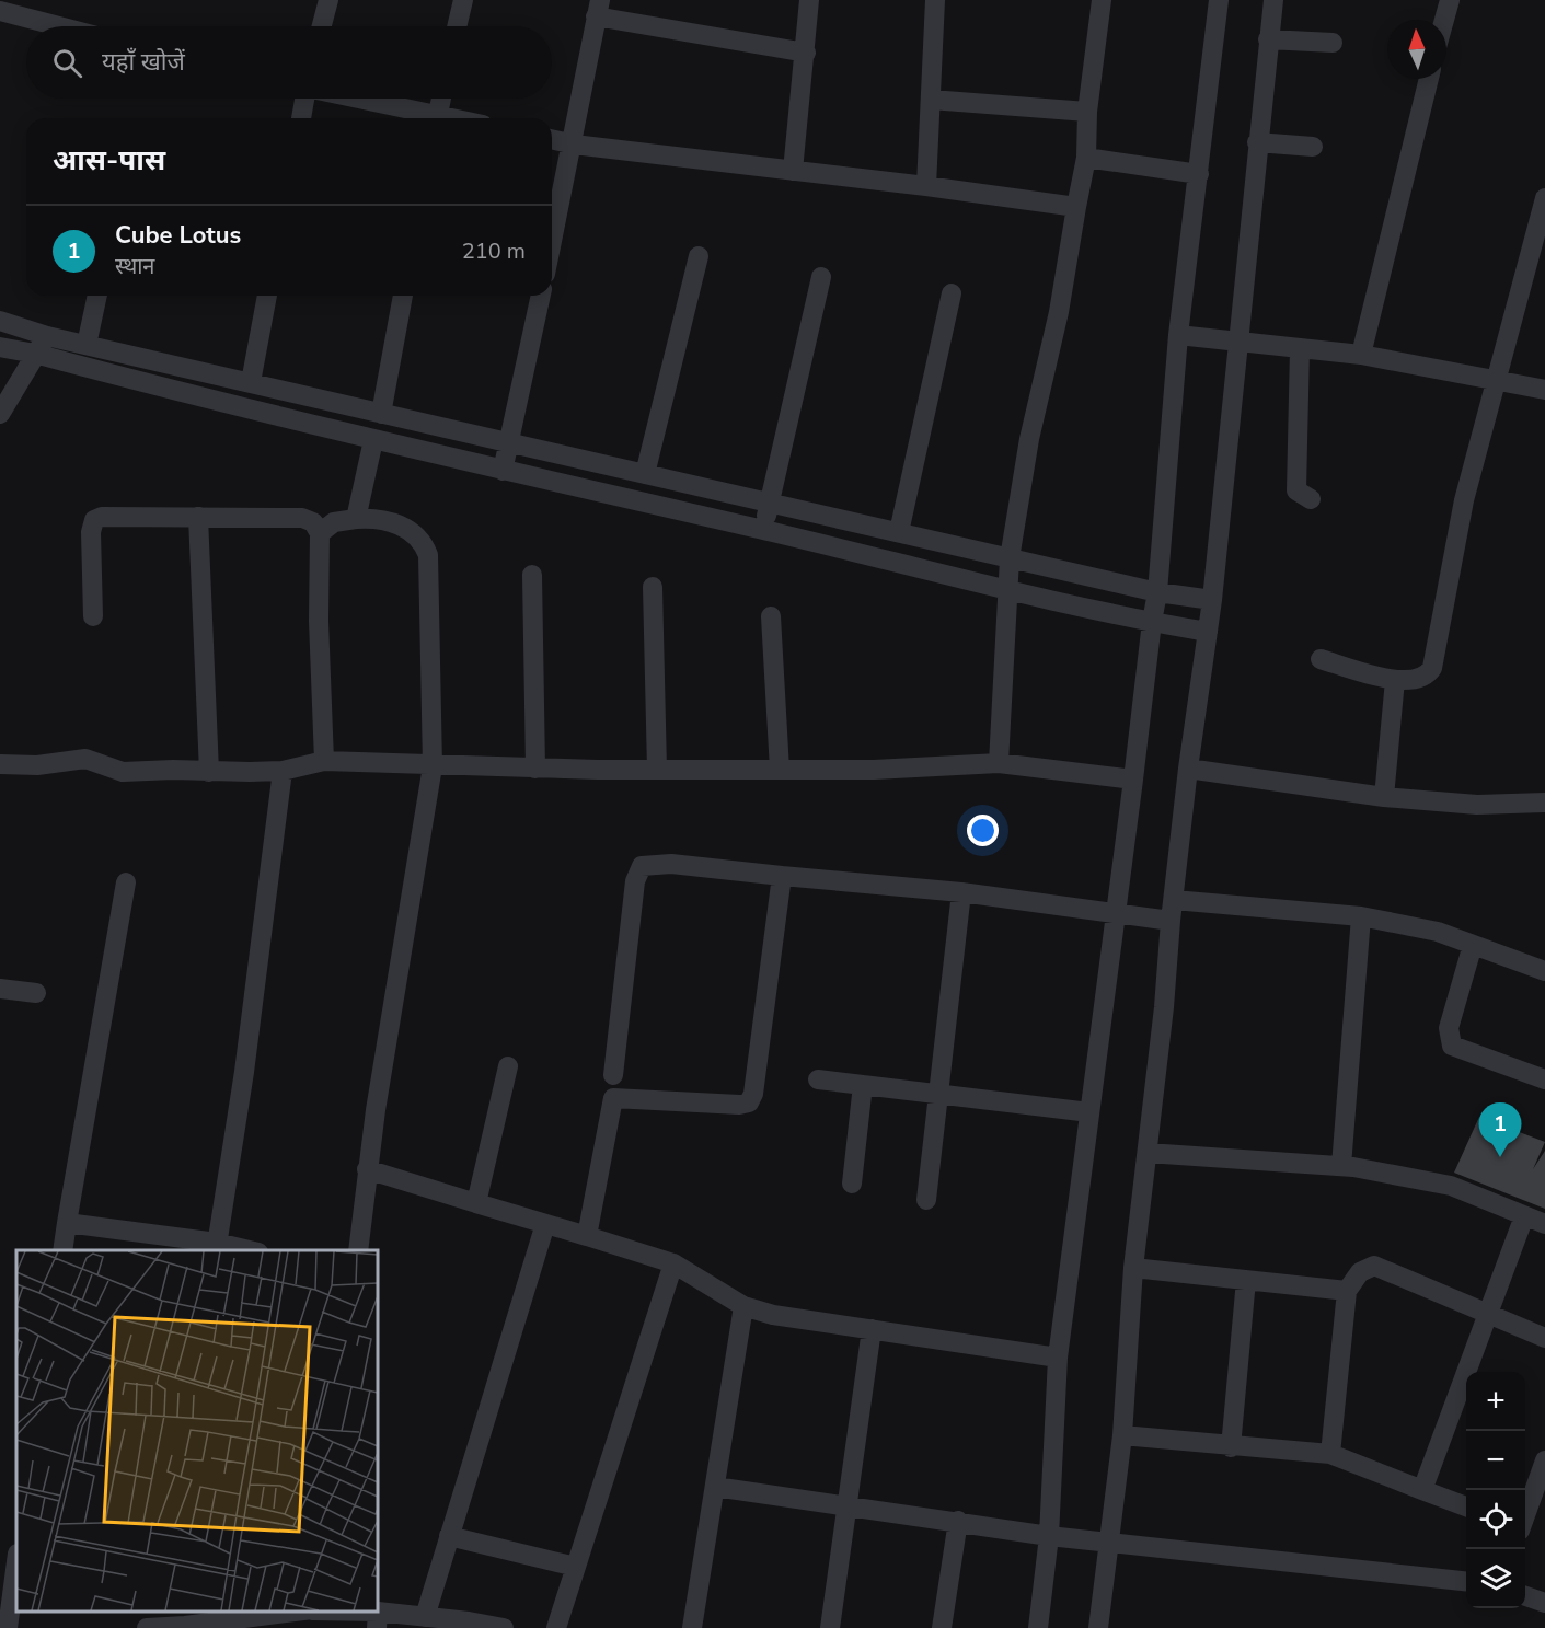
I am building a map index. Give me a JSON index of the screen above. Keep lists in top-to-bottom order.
{
  "north": "top",
  "page": {
    "search": "यहाँ खोजें",
    "heading": "आस-पास",
    "list": [
      {
        "mark": "1",
        "name": "Cube Lotus",
        "note": "स्थान",
        "value": "210 m"
      }
    ],
    "pins": "1",
    "map_buttons": ["+", "−"]
  }
}
